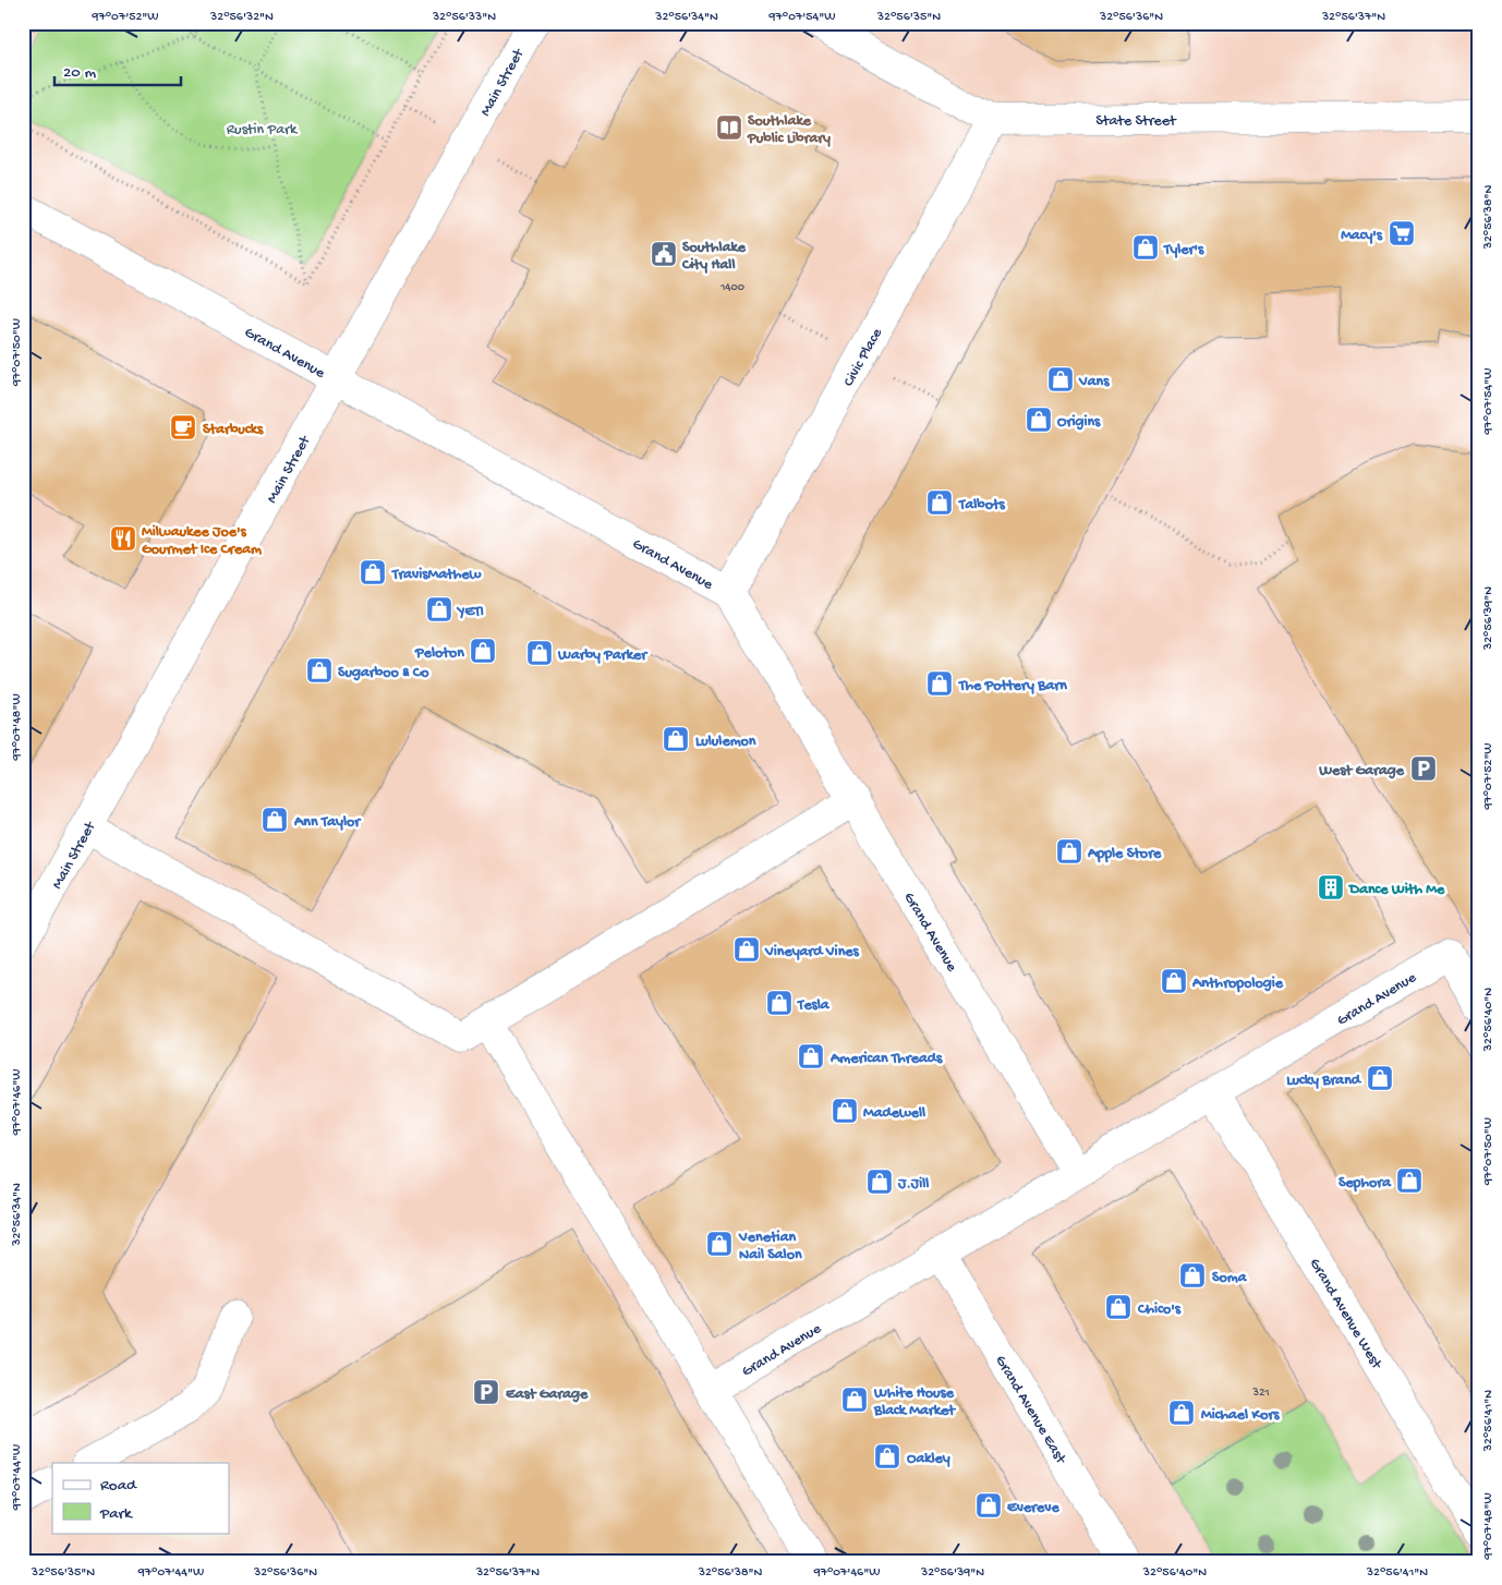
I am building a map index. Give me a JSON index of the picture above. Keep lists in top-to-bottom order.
{
  "streets": {
    "street": [
      "Main Street",
      "State Street",
      "Grand Avenue",
      "Civic Place",
      "Grand Avenue West",
      "Grand Avenue East"
    ]
  },
  "crossings": [
    ["Main Street", "Grand Avenue"],
    ["State Street", "Civic Place"],
    ["Grand Avenue", "Civic Place"],
    ["Grand Avenue", "Grand Avenue West"],
    ["Grand Avenue", "Grand Avenue East"]
  ],
  "parks": ["Rustin Park"],
  "places": {
    "library": ["Southlake Public Library"],
    "supermarket": ["Macy's"],
    "shop": [
      "Tyler's",
      "Vans",
      "Origins",
      "Talbots",
      "TravisMathew",
      "YETI",
      "Peloton",
      "Warby Parker",
      "Sugarboo & Co",
      "The Pottery Barn",
      "Lululemon",
      "Ann Taylor",
      "Apple Store",
      "Vineyard Vines",
      "Anthropologie",
      "Tesla",
      "American Threads",
      "Lucky Brand",
      "Madewell",
      "Sephora",
      "J.Jill",
      "Venetian Nail Salon",
      "Soma",
      "Chico's",
      "White House Black Market",
      "Michael Kors",
      "Oakley",
      "Evereve"
    ],
    "public building": ["Southlake City Hall"],
    "cafe": ["Starbucks"],
    "restaurant": ["Milwaukee Joe's Gourmet Ice Cream"],
    "parking": ["West Garage", "East Garage"],
    "building": ["Dance With Me"]
  },
  "house_numbers": ["1400", "321"],
  "legend": ["Road", "Park"],
  "scale_bar": "20 m",
  "coordinates": [
    "97°07'52\"W",
    "32°56'32\"N",
    "32°56'33\"N",
    "32°56'34\"N",
    "97°07'54\"W",
    "32°56'35\"N",
    "32°56'36\"N",
    "32°56'37\"N",
    "32°56'38\"N",
    "97°07'50\"W",
    "32°56'39\"N",
    "97°07'48\"W",
    "32°56'40\"N",
    "97°07'46\"W",
    "32°56'41\"N",
    "97°07'44\"W"
  ]
}
